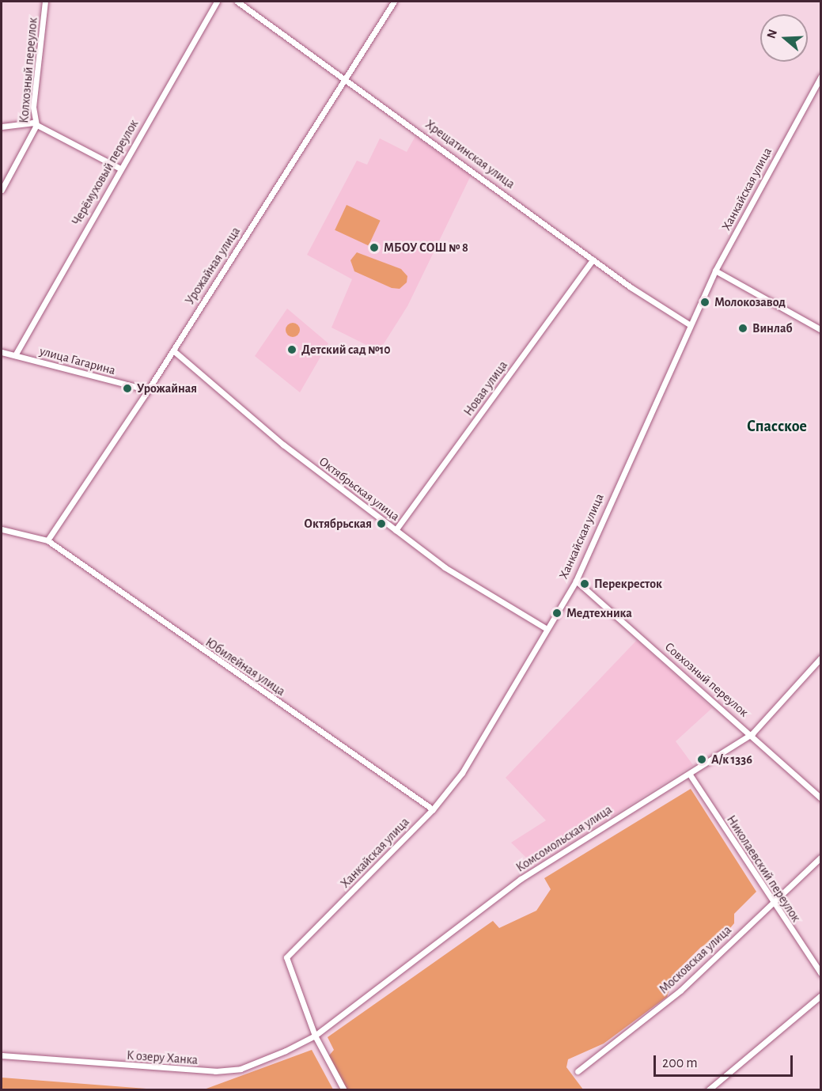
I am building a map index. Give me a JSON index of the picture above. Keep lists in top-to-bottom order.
{
  "streets": {
    "street": [
      "Колхозный переулок",
      "Хрещатинская улица",
      "Черёмуховый переулок",
      "Ханкайская улица",
      "Урожайная улица",
      "улица Гагарина",
      "Новая улица",
      "Октябрьская улица",
      "Юбилейная улица",
      "Совхозный переулок",
      "Комсомольская улица",
      "Николаевский переулок",
      "Московская улица",
      "К озеру Ханка"
    ]
  },
  "crossings": [
    ["Хрещатинская улица", "Ханкайская улица"],
    ["Хрещатинская улица", "Урожайная улица"],
    ["Хрещатинская улица", "Новая улица"],
    ["Черёмуховый переулок", "улица Гагарина"],
    ["Ханкайская улица", "Октябрьская улица"],
    ["Ханкайская улица", "Юбилейная улица"],
    ["Ханкайская улица", "Совхозный переулок"],
    ["Ханкайская улица", "Комсомольская улица"],
    ["Ханкайская улица", "К озеру Ханка"],
    ["Урожайная улица", "улица Гагарина"],
    ["Урожайная улица", "Октябрьская улица"],
    ["Урожайная улица", "Юбилейная улица"],
    ["Новая улица", "Октябрьская улица"],
    ["Совхозный переулок", "Комсомольская улица"],
    ["Комсомольская улица", "Николаевский переулок"],
    ["Комсомольская улица", "К озеру Ханка"],
    ["Николаевский переулок", "Московская улица"]
  ],
  "districts": ["Спасское"],
  "places": [
    "МБОУ СОШ № 8",
    "Молокозавод",
    "Винлаб",
    "Детский сад №10",
    "Урожайная",
    "Октябрьская",
    "Перекресток",
    "Медтехника",
    "А/к 1336"
  ],
  "scale_bar": "200 m",
  "north": "left"
}
